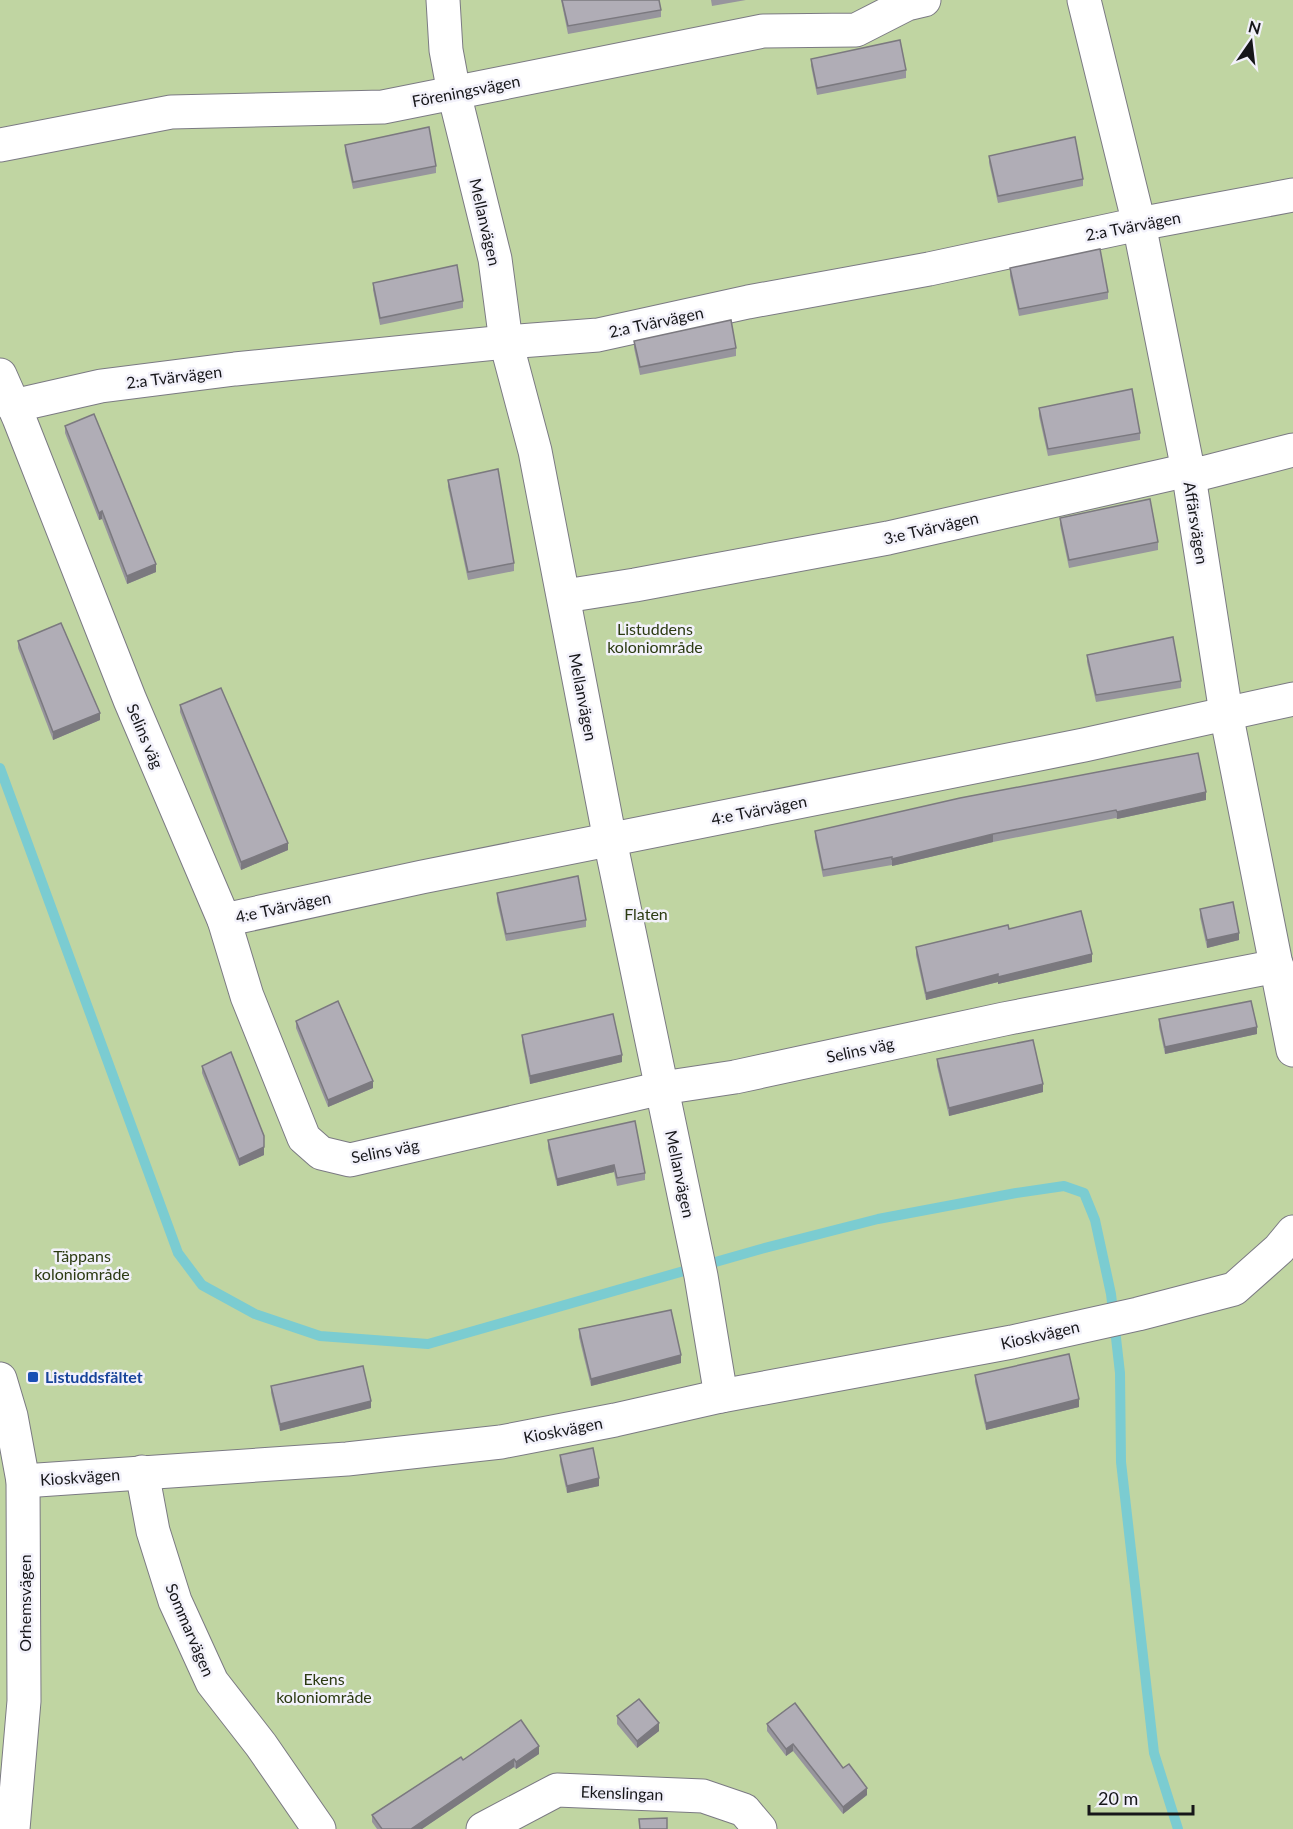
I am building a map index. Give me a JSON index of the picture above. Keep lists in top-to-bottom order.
{
  "streets": {
    "street": [
      "Föreningsvägen",
      "Mellanvägen",
      "2:a Tvärvägen",
      "Affärsvägen",
      "3:e Tvärvägen",
      "Selins väg",
      "4:e Tvärvägen",
      "Kioskvägen",
      "Orhemsvägen",
      "Sommarvägen",
      "Ekenslingan"
    ]
  },
  "crossings": [
    ["Föreningsvägen", "Mellanvägen"],
    ["Mellanvägen", "2:a Tvärvägen"],
    ["Mellanvägen", "3:e Tvärvägen"],
    ["Mellanvägen", "Selins väg"],
    ["Mellanvägen", "4:e Tvärvägen"],
    ["Mellanvägen", "Kioskvägen"],
    ["2:a Tvärvägen", "Affärsvägen"],
    ["2:a Tvärvägen", "Selins väg"],
    ["Affärsvägen", "3:e Tvärvägen"],
    ["Affärsvägen", "Selins väg"],
    ["Affärsvägen", "4:e Tvärvägen"],
    ["Selins väg", "4:e Tvärvägen"],
    ["Kioskvägen", "Orhemsvägen"],
    ["Kioskvägen", "Sommarvägen"]
  ],
  "parks": [
    "Listuddens koloniområde",
    "Flaten",
    "Täppans koloniområde",
    "Ekens koloniområde"
  ],
  "places": {
    "transit": ["Listuddsfältet"]
  },
  "scale_bar": "20 m",
  "north": "top"
}
